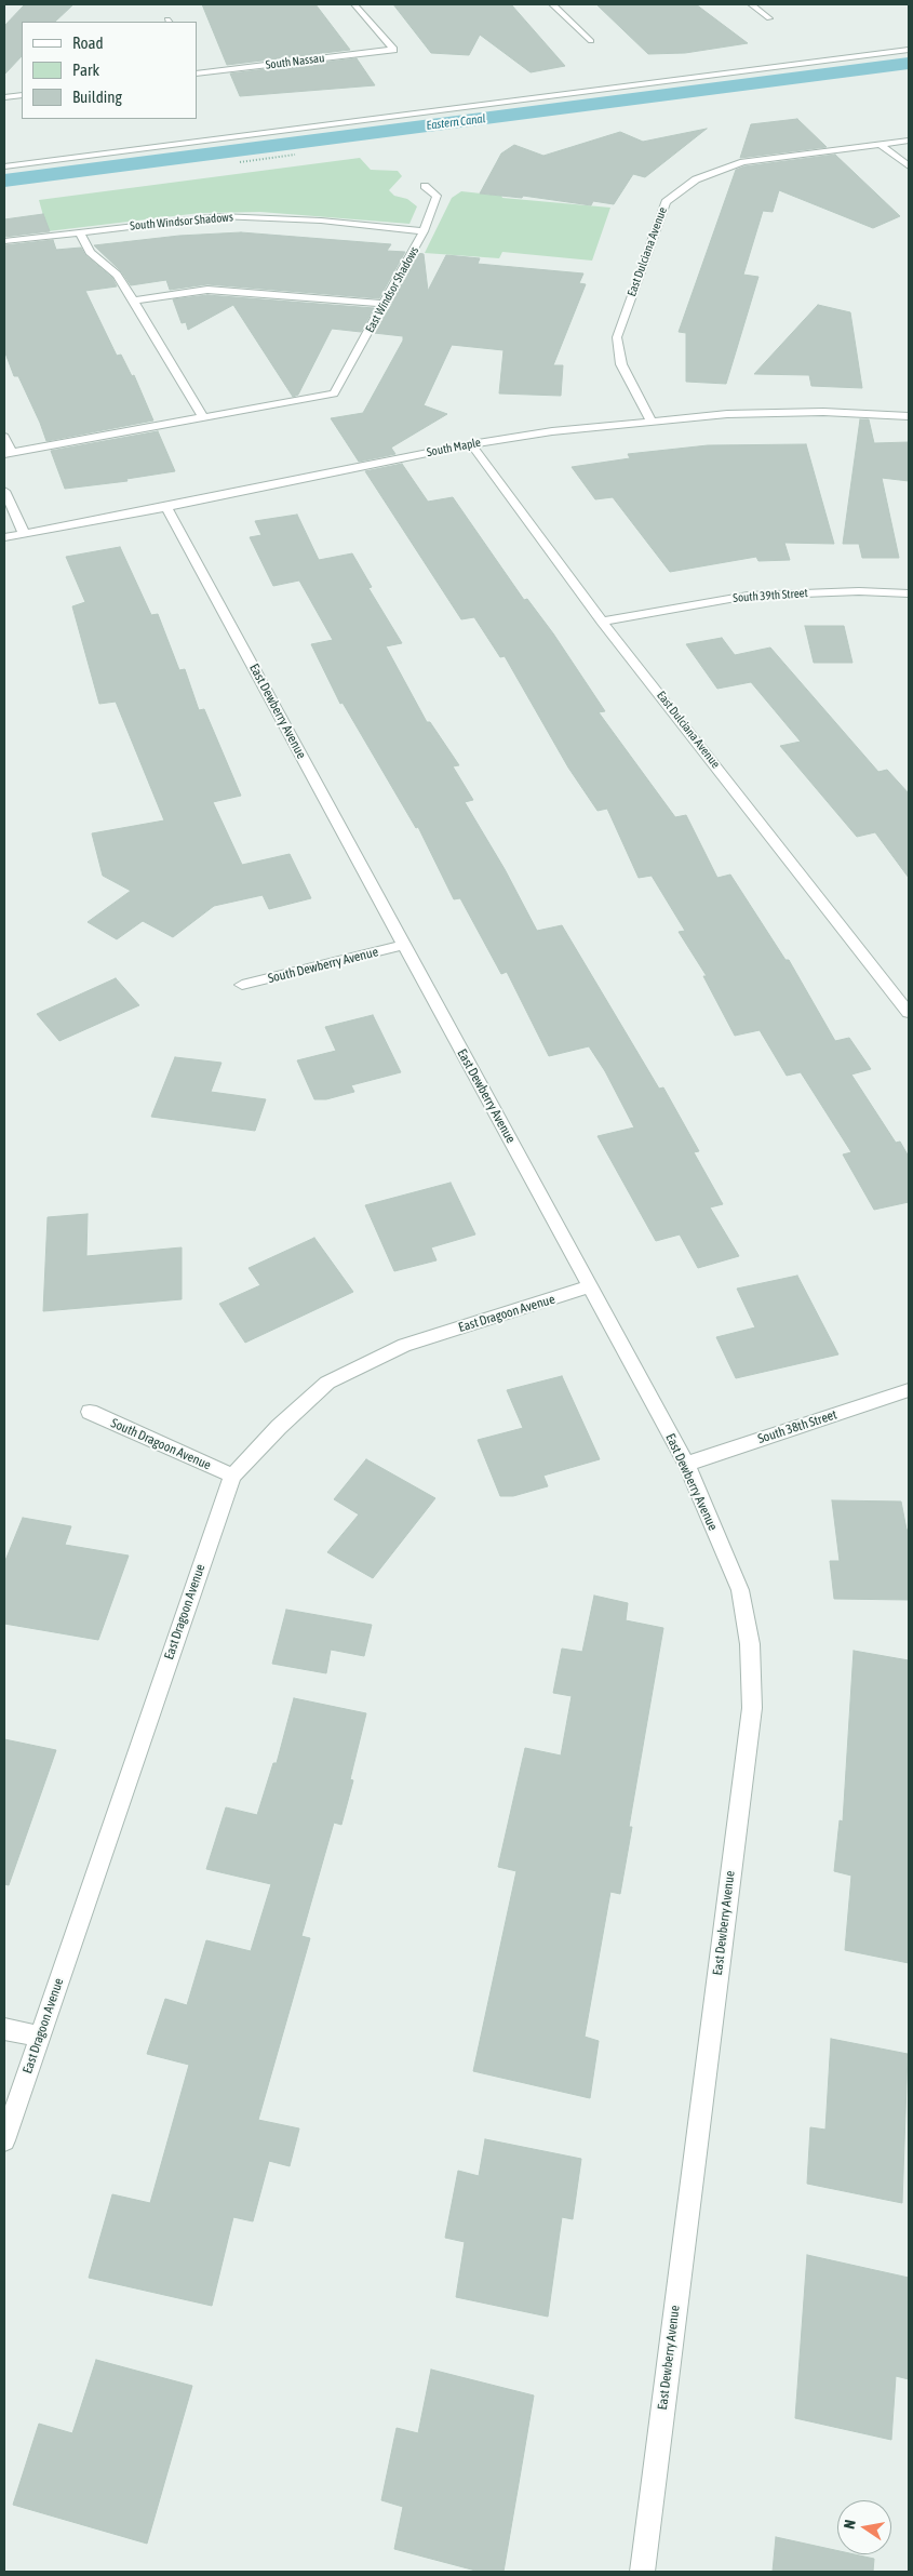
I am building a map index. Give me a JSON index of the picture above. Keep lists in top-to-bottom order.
{
  "streets": {
    "street": [
      "South Nassau",
      "South Windsor Shadows",
      "East Dulciana Avenue",
      "East Windsor Shadows",
      "South Maple",
      "South 39th Street",
      "East Dewberry Avenue",
      "South Dewberry Avenue",
      "East Dragoon Avenue",
      "South 38th Street",
      "South Dragoon Avenue"
    ]
  },
  "crossings": [
    ["South Windsor Shadows", "East Windsor Shadows"],
    ["East Dulciana Avenue", "South Maple"],
    ["East Dulciana Avenue", "South 39th Street"],
    ["South Maple", "East Dewberry Avenue"],
    ["East Dewberry Avenue", "South Dewberry Avenue"],
    ["East Dewberry Avenue", "East Dragoon Avenue"],
    ["East Dewberry Avenue", "South 38th Street"],
    ["East Dragoon Avenue", "South Dragoon Avenue"]
  ],
  "water": ["Eastern Canal"],
  "legend": ["Road", "Park", "Building"],
  "north": "left"
}
